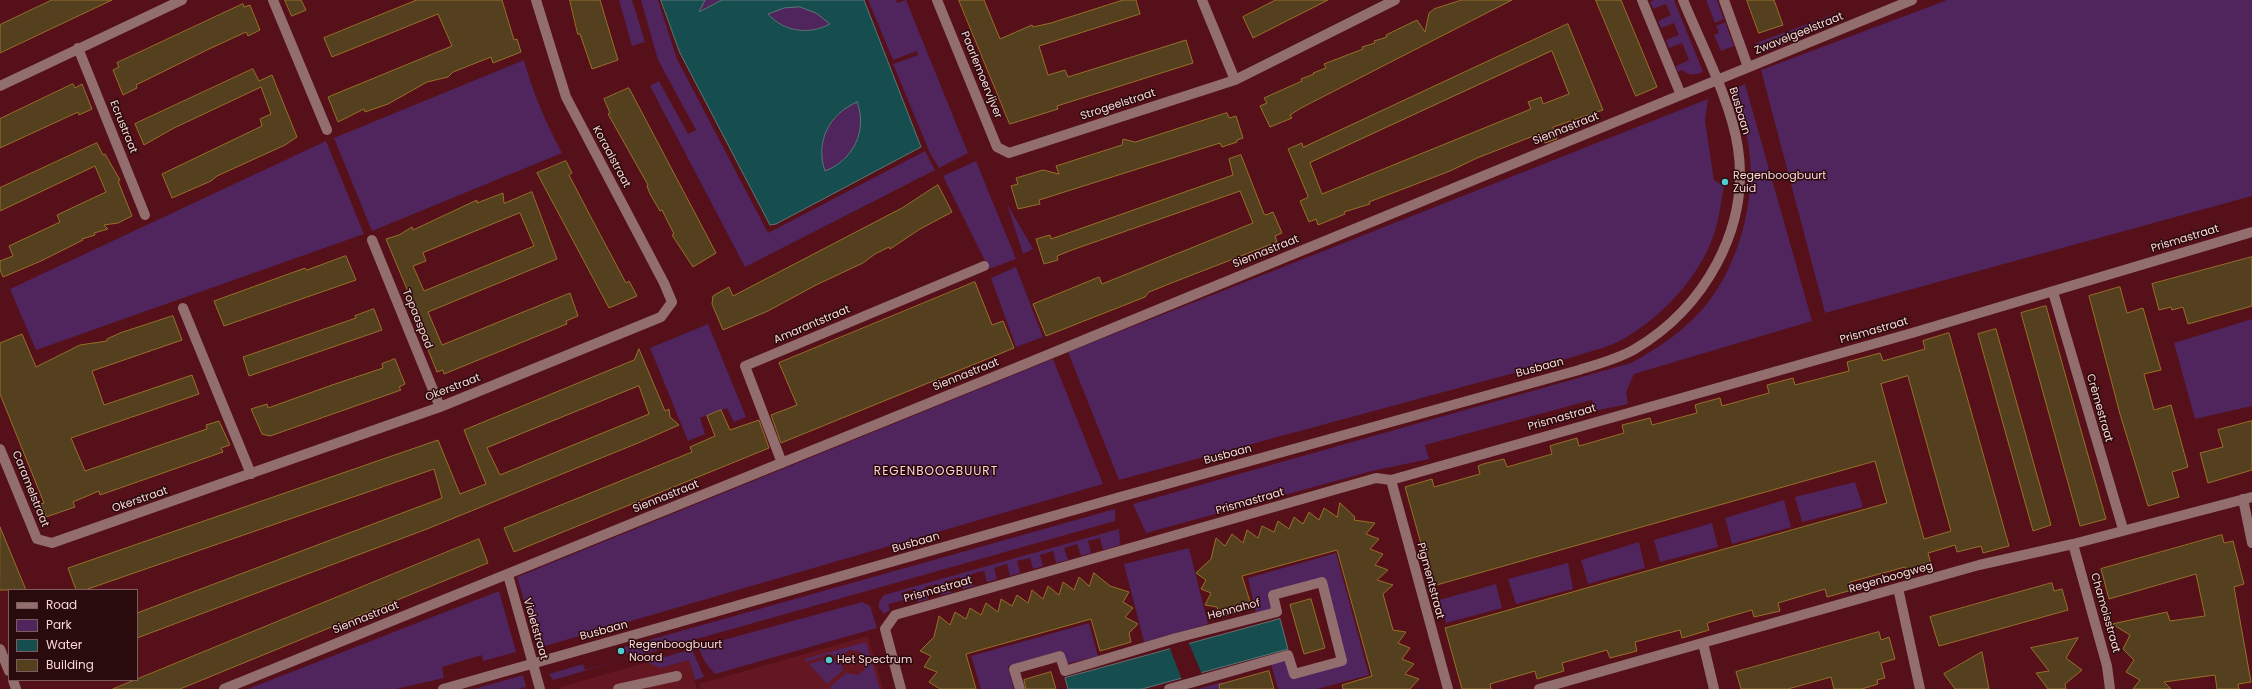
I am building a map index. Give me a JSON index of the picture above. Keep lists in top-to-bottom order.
{
  "streets": {
    "street": [
      "Zwavelgeelstraat",
      "Paarlemoervijver",
      "Strogeelstraat",
      "Busbaan",
      "Ecrustraat",
      "Siennastraat",
      "Koraalstraat",
      "Prismastraat",
      "Topaaspad",
      "Amarantstraat",
      "Okerstraat",
      "Crèmestraat",
      "Caramelstraat",
      "Regenboogweg",
      "Pigmentstraat",
      "Hennahof",
      "Chamoisstraat",
      "Violetstraat"
    ]
  },
  "crossings": [
    ["Zwavelgeelstraat", "Busbaan"],
    ["Zwavelgeelstraat", "Siennastraat"],
    ["Paarlemoervijver", "Strogeelstraat"],
    ["Busbaan", "Siennastraat"],
    ["Busbaan", "Violetstraat"],
    ["Siennastraat", "Amarantstraat"],
    ["Siennastraat", "Violetstraat"],
    ["Koraalstraat", "Okerstraat"],
    ["Prismastraat", "Crèmestraat"],
    ["Prismastraat", "Pigmentstraat"],
    ["Topaaspad", "Okerstraat"],
    ["Okerstraat", "Caramelstraat"],
    ["Crèmestraat", "Regenboogweg"],
    ["Regenboogweg", "Chamoisstraat"]
  ],
  "districts": ["REGENBOOGBUURT"],
  "places": ["Regenboogbuurt Zuid", "Regenboogbuurt Noord", "Het Spectrum"],
  "legend": [
    "Road",
    "Park",
    "Water",
    "Building"
  ]
}
